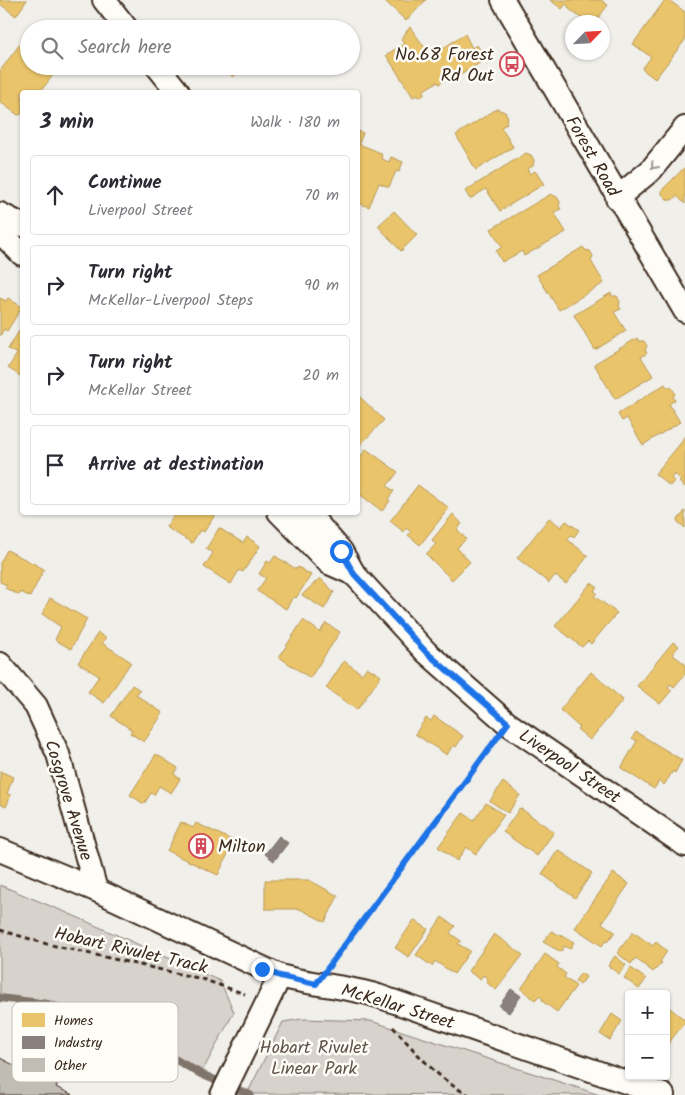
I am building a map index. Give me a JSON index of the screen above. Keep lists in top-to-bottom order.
{
  "streets": {
    "street": [
      "Forest Road",
      "Liverpool Street",
      "Cosgrove Avenue",
      "McKellar Street"
    ],
    "path": ["Hobart Rivulet Track"]
  },
  "crossings": [
    ["Cosgrove Avenue", "McKellar Street"]
  ],
  "parks": ["Hobart Rivulet Linear Park"],
  "places": {
    "bus stop": ["No.68 Forest Rd Out"],
    "building": ["Milton"]
  },
  "legend": ["Homes", "Industry", "Other"],
  "north": "top right",
  "page": {
    "search": "Search here",
    "heading": ["3 min", "Walk · 180 m"],
    "list": [
      ["Continue", "Liverpool Street", "70 m"],
      ["Turn right", "McKellar-Liverpool Steps", "90 m"],
      ["Turn right", "McKellar Street", "20 m"],
      "Arrive at destination"
    ],
    "map_buttons": ["+", "−"]
  }
}
